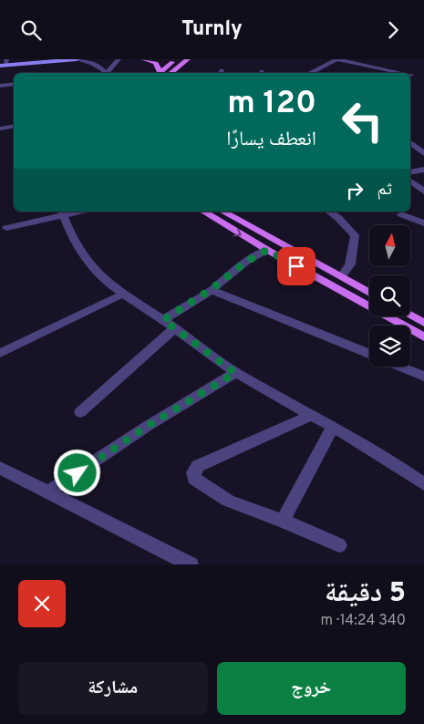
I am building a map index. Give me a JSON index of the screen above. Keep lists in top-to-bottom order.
{
  "north": "top",
  "page": {
    "header": "Turnly",
    "turn": ["120 m", "انعطف يسارًا"],
    "then": "ثم",
    "heading": ["5 دقيقة", "340 m · 14:24"],
    "buttons": ["خروج", "مشاركة"]
  }
}
